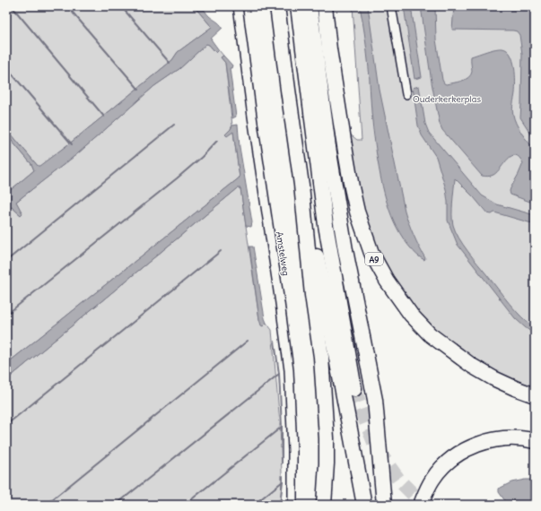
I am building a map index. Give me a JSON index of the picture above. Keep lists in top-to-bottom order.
{
  "streets": {
    "highway": ["A9"],
    "street": ["Amstelweg"]
  },
  "parks": ["Ouderkerkerplas"]
}
